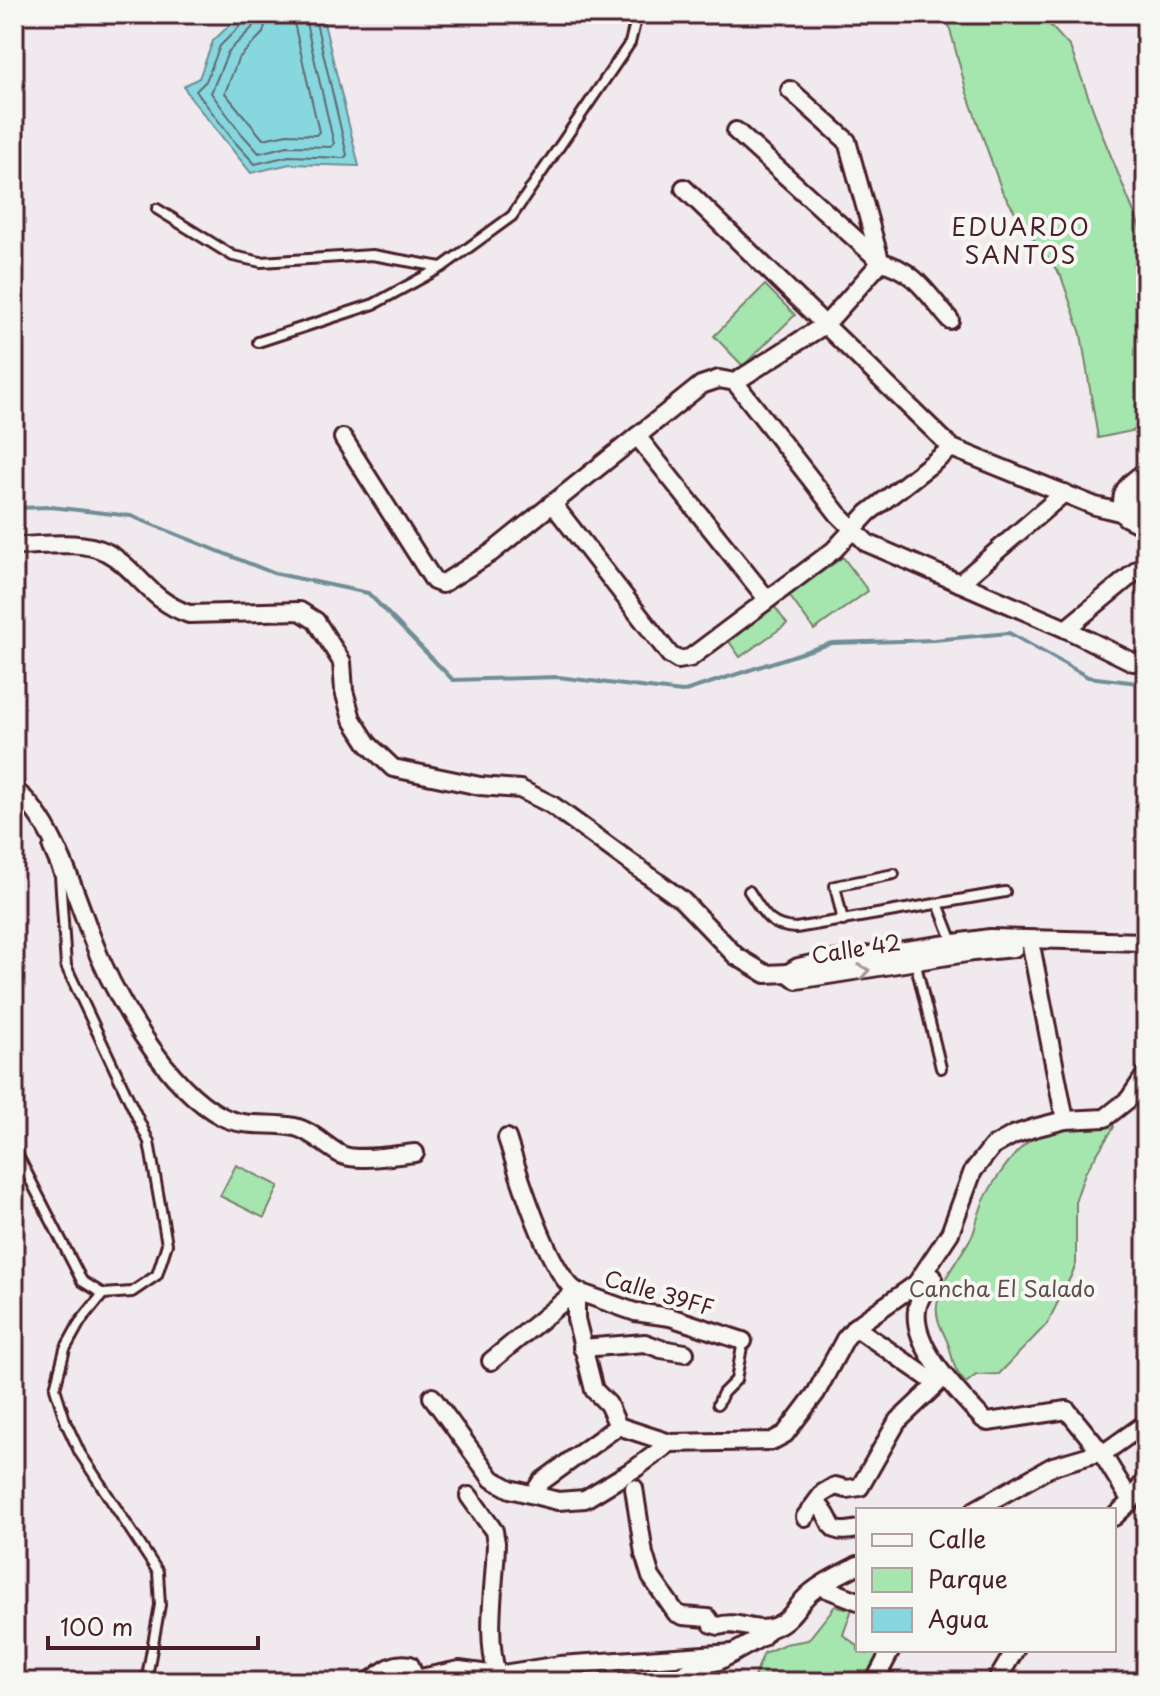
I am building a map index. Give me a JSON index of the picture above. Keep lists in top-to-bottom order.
{
  "streets": {
    "street": ["Calle 42", "Calle 39FF"]
  },
  "districts": ["EDUARDO SANTOS"],
  "parks": ["Cancha El Salado"],
  "legend": ["Calle", "Parque", "Agua"],
  "scale_bar": "100 m"
}
